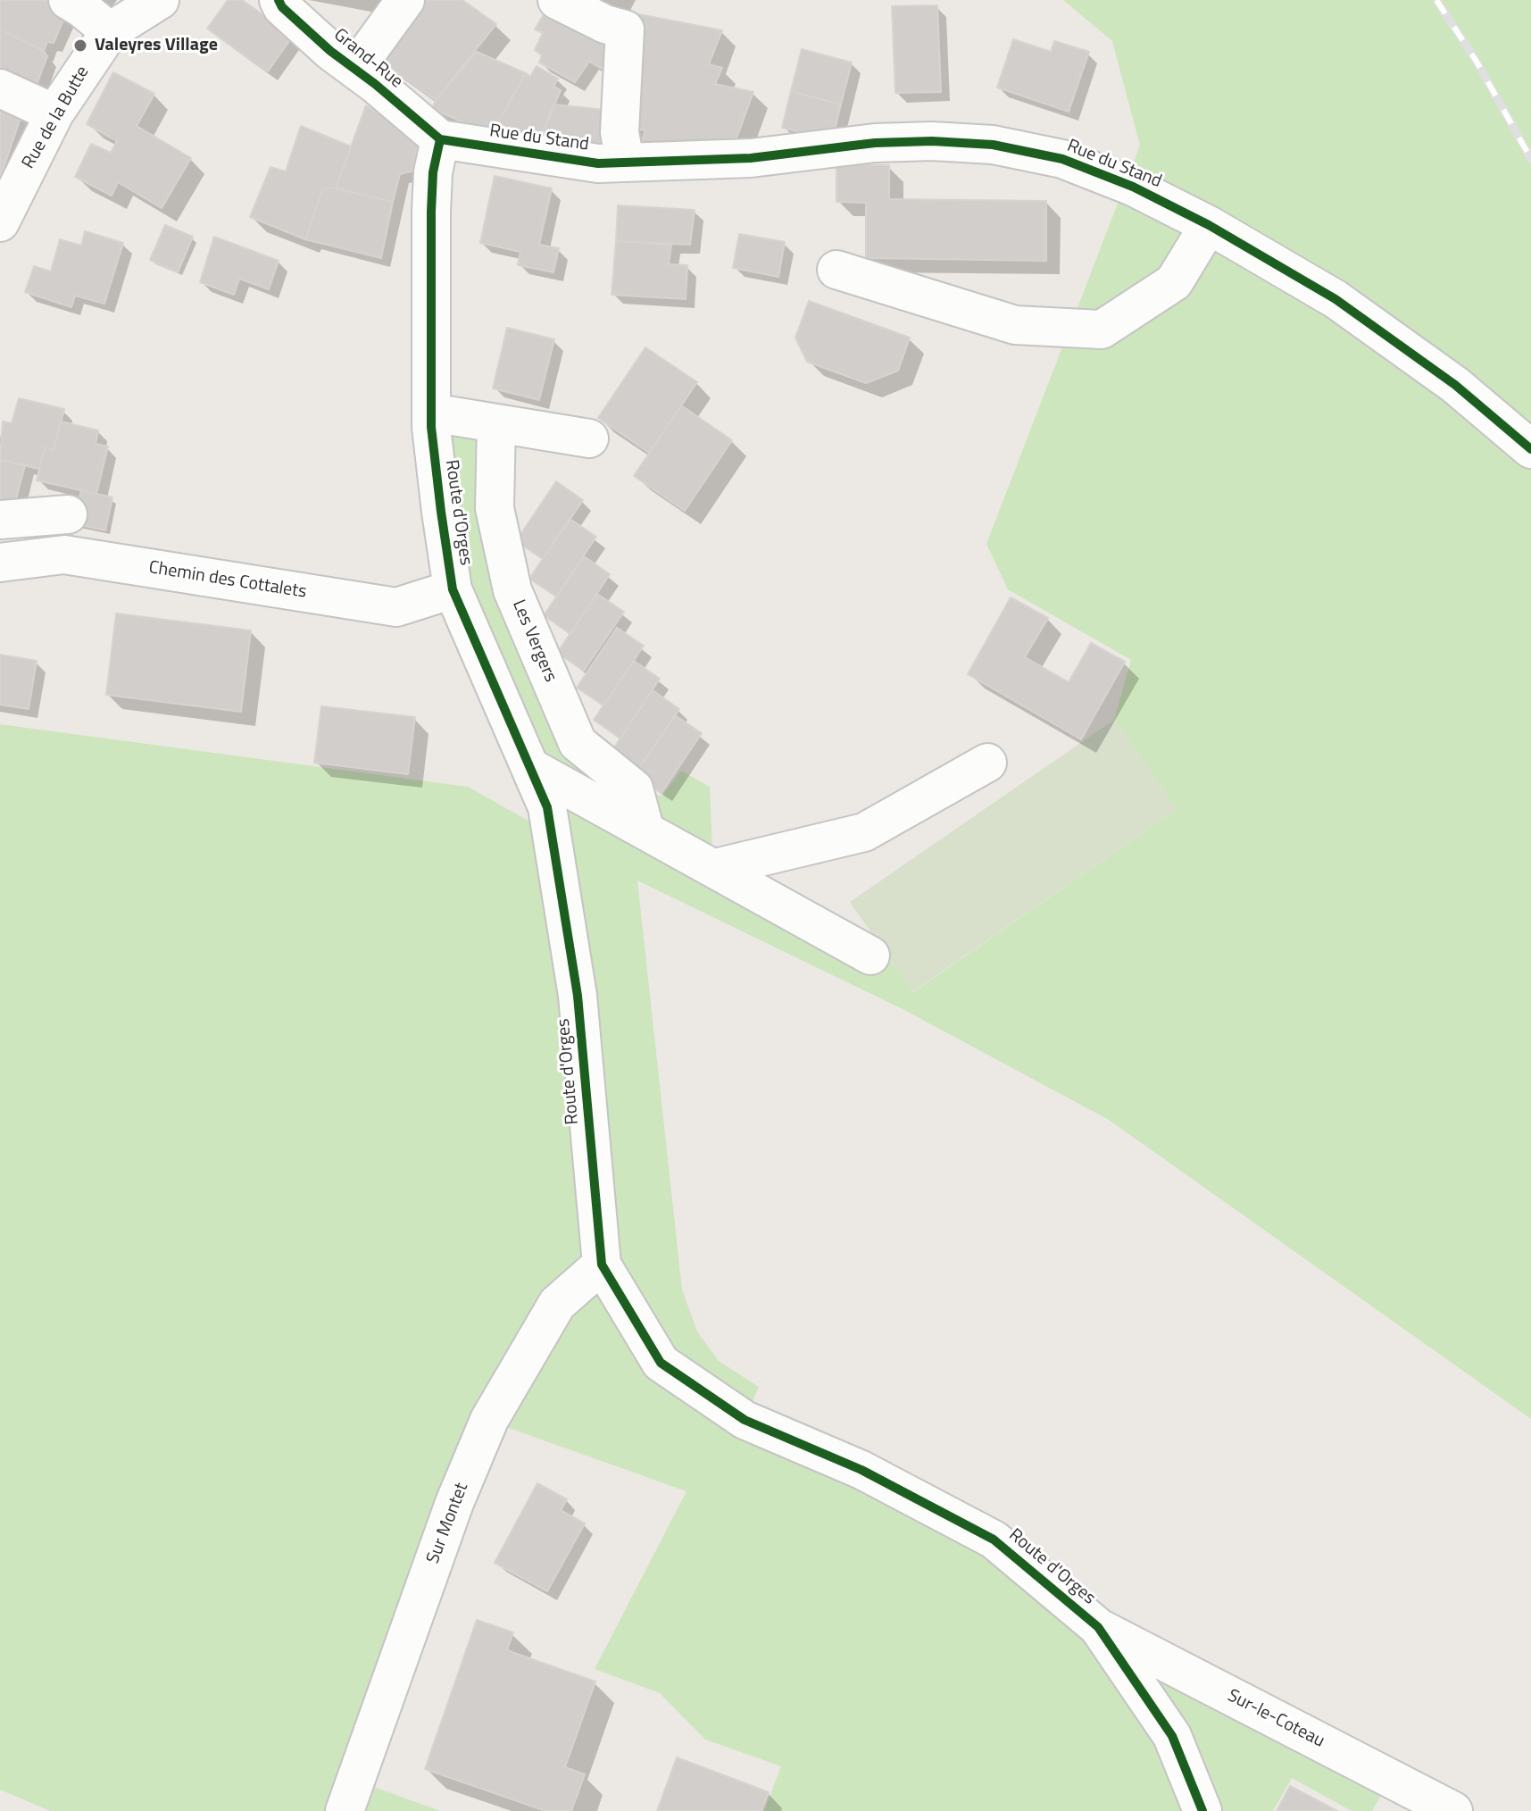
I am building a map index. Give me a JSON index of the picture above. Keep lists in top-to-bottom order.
{
  "streets": {
    "street": [
      "Grand-Rue",
      "Rue de la Butte",
      "Rue du Stand",
      "Route d'Orges",
      "Chemin des Cottalets",
      "Les Vergers",
      "Sur Montet",
      "Sur-le-Coteau"
    ]
  },
  "crossings": [
    ["Grand-Rue", "Rue du Stand"],
    ["Grand-Rue", "Route d'Orges"],
    ["Rue du Stand", "Route d'Orges"],
    ["Route d'Orges", "Chemin des Cottalets"],
    ["Route d'Orges", "Sur Montet"],
    ["Route d'Orges", "Sur-le-Coteau"]
  ],
  "places": ["Valeyres Village"]
}
